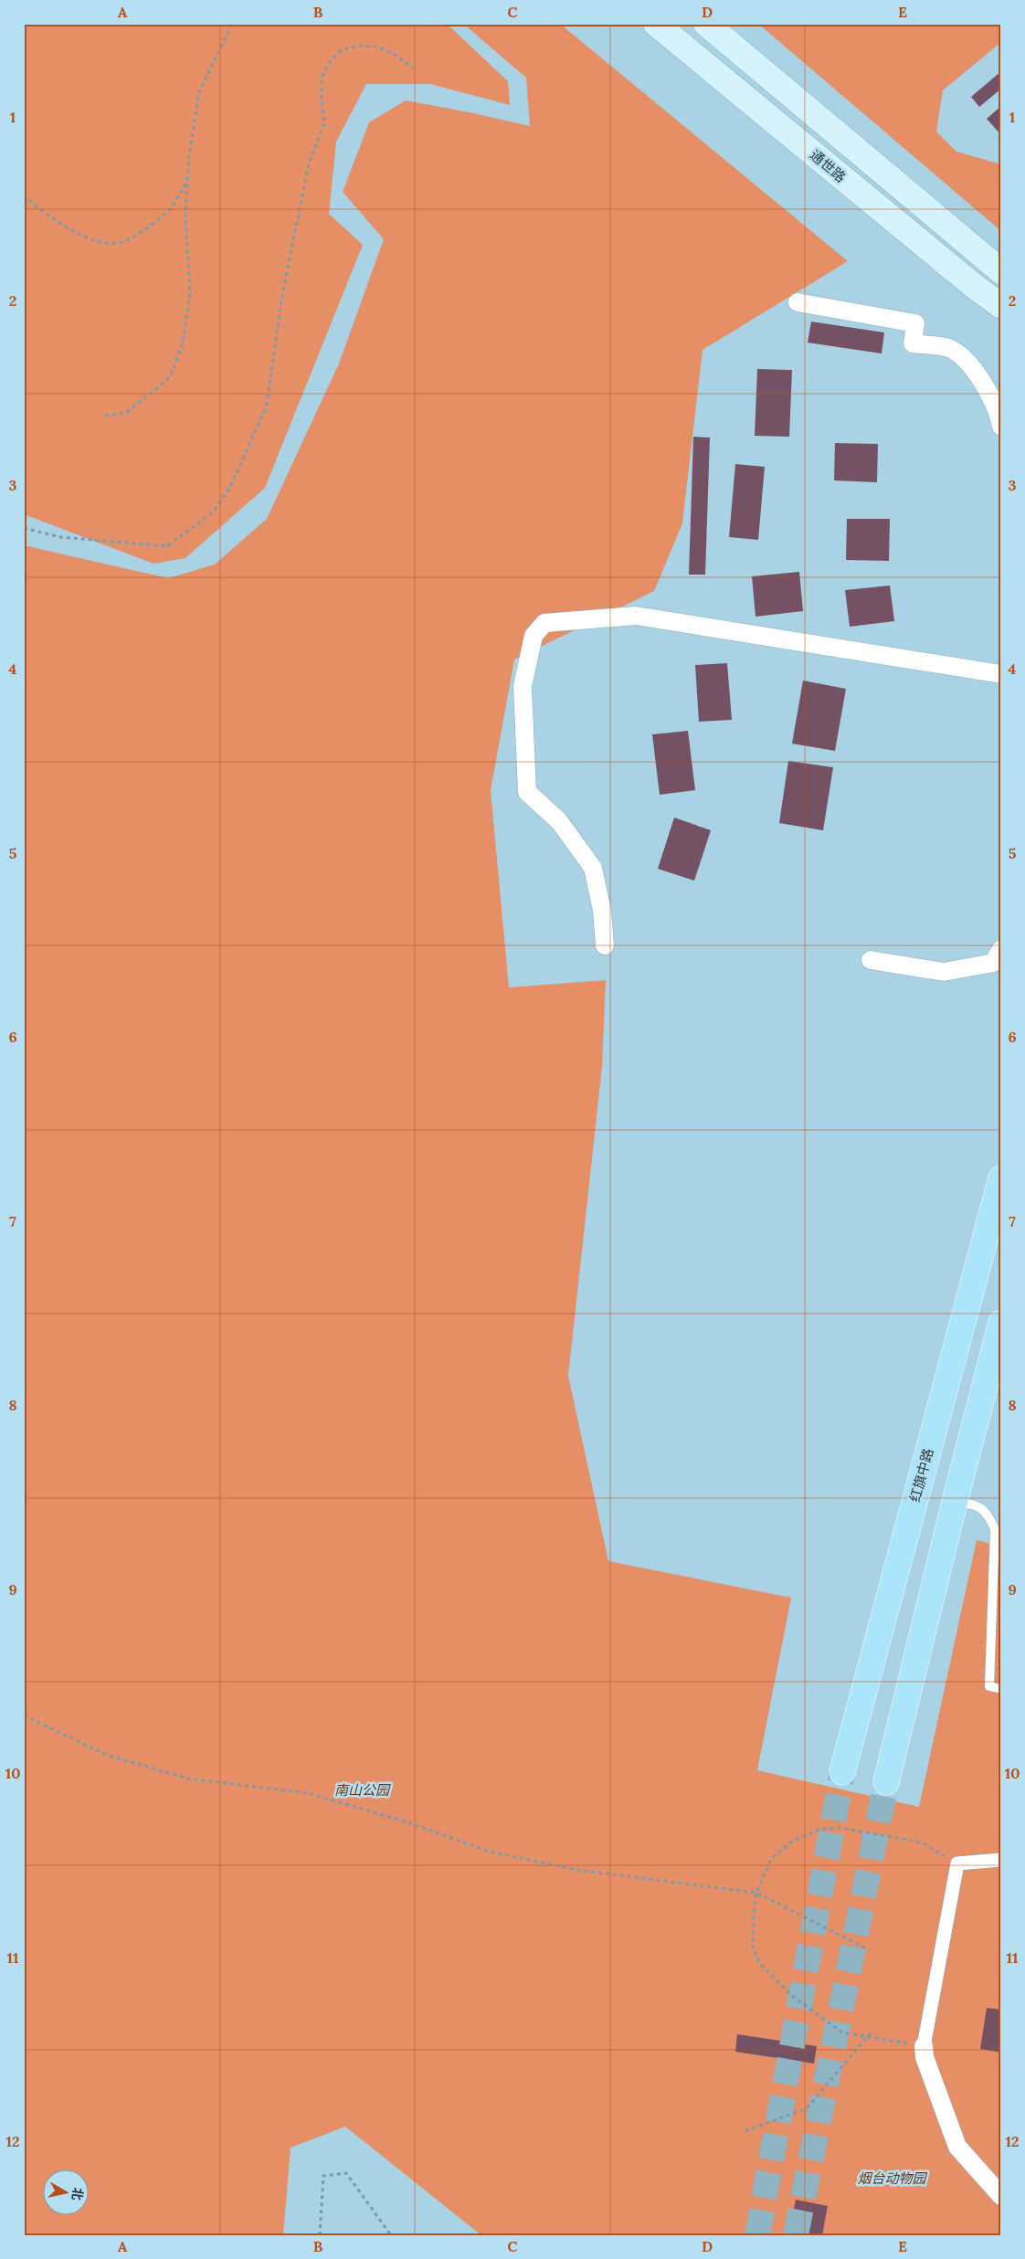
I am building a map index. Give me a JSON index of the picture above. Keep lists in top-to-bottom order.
{
  "streets": {
    "main road": ["通世路", "红旗中路"]
  },
  "parks": ["南山公园", "烟台动物园"],
  "north": "right",
  "grid": {
    "columns": [
      "A",
      "B",
      "C",
      "D",
      "E"
    ],
    "rows": [
      "1",
      "2",
      "3",
      "4",
      "5",
      "6",
      "7",
      "8",
      "9",
      "10",
      "11",
      "12"
    ]
  }
}
